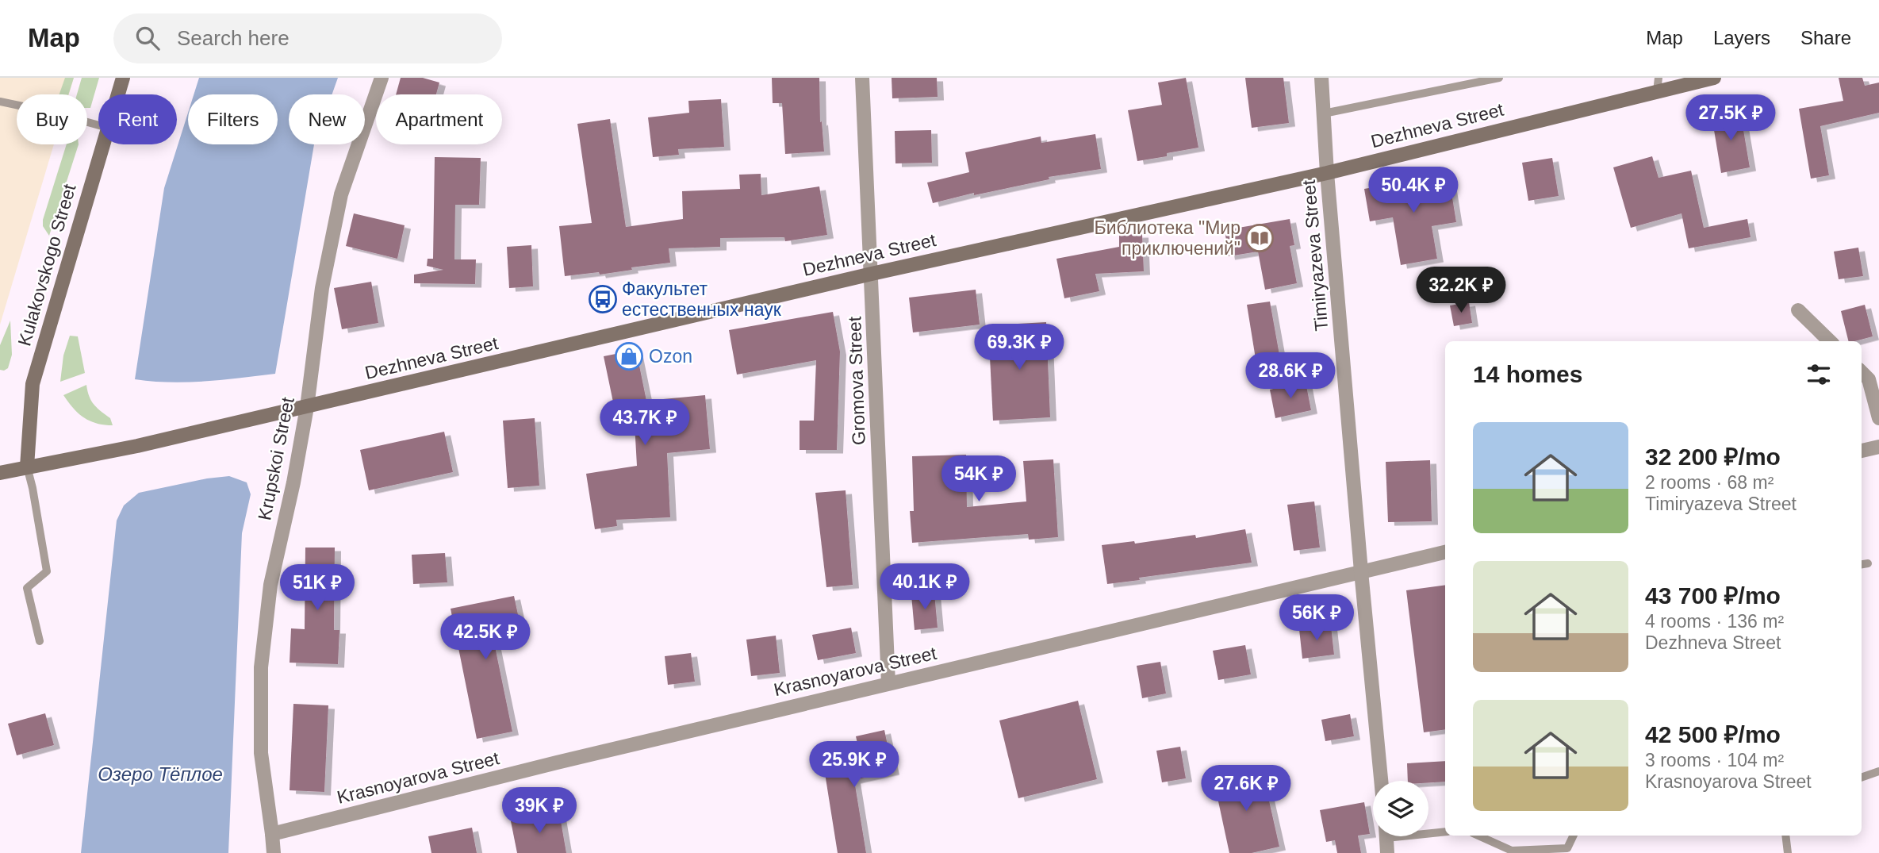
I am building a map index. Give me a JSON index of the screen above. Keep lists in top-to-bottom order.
{
  "streets": {
    "main road": ["Dezhneva Street", "Kulakovskogo Street"],
    "street": [
      "Timiryazeva Street",
      "Gromova Street",
      "Krupskoi Street",
      "Krasnoyarova Street"
    ]
  },
  "crossings": [
    ["Dezhneva Street", "Timiryazeva Street"],
    ["Dezhneva Street", "Kulakovskogo Street"],
    ["Dezhneva Street", "Gromova Street"],
    ["Dezhneva Street", "Krupskoi Street"],
    ["Timiryazeva Street", "Krasnoyarova Street"],
    ["Gromova Street", "Krasnoyarova Street"],
    ["Krupskoi Street", "Krasnoyarova Street"]
  ],
  "water": ["Озеро Тёплое"],
  "places": {
    "library": ["Библиотека \"Мир приключений\""],
    "bus stop": ["Факультет естественных наук"],
    "shop": ["Ozon"]
  },
  "page": {
    "header": "Map",
    "search": "Search here",
    "nav": ["Map", "Layers", "Share"],
    "price": [
      "27.5K ₽",
      "50.4K ₽",
      "32.2K ₽",
      "69.3K ₽",
      "28.6K ₽",
      "43.7K ₽",
      "54K ₽",
      "40.1K ₽",
      "51K ₽",
      "56K ₽",
      "42.5K ₽",
      "25.9K ₽",
      "27.6K ₽",
      "39K ₽"
    ],
    "chip": [
      "Buy",
      "Rent",
      "Filters",
      "New",
      "Apartment"
    ],
    "heading": "14 homes",
    "list": [
      {
        "name": "32 200 ₽/mo",
        "note": "2 rooms · 68 m² · Timiryazeva Street"
      },
      {
        "name": "43 700 ₽/mo",
        "note": "4 rooms · 136 m² · Dezhneva Street"
      },
      {
        "name": "42 500 ₽/mo",
        "note": "3 rooms · 104 m² · Krasnoyarova Street"
      }
    ]
  }
}
